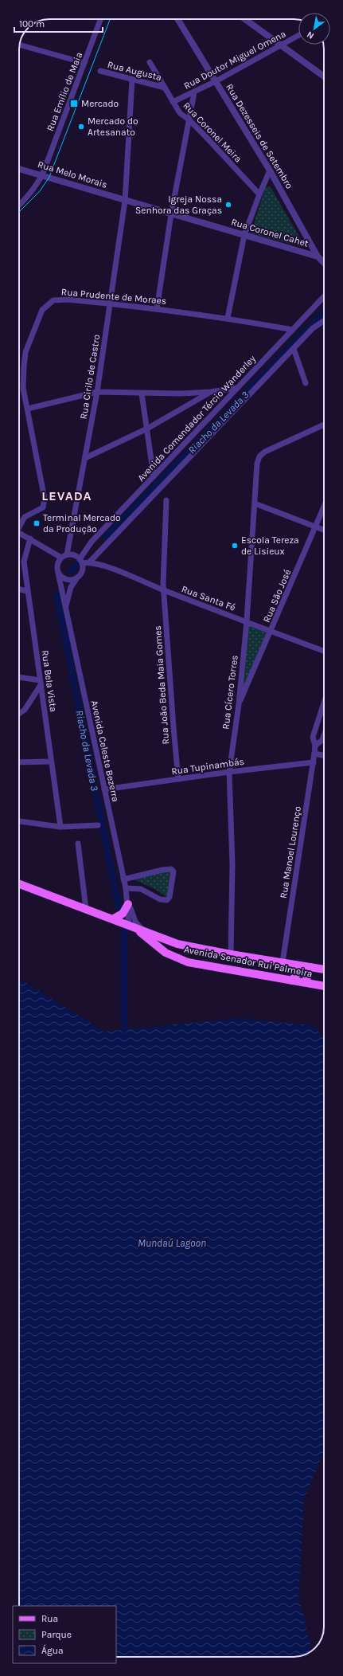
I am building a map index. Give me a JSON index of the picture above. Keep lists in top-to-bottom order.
{
  "streets": {
    "main road": ["Avenida Senador Rui Palmeira"],
    "street": [
      "Rua Doutor Miguel Omena",
      "Rua Augusta",
      "Rua Emílio de Maia",
      "Rua Coronel Meira",
      "Rua Dezesseis de Setembro",
      "Rua Melo Morais",
      "Rua Coronel Cahet",
      "Rua Prudente de Moraes",
      "Rua Cirilo de Castro",
      "Avenida Comendador Tércio Wanderley",
      "Rua São José",
      "Rua Santa Fé",
      "Rua Bela Vista",
      "Rua João Beda Maia Gomes",
      "Rua Cícero Torres",
      "Avenida Celeste Bezerra",
      "Rua Tupinambás",
      "Rua Manoel Lourenço"
    ]
  },
  "crossings": [
    ["Rua Doutor Miguel Omena", "Rua Coronel Meira"],
    ["Rua Doutor Miguel Omena", "Rua Dezesseis de Setembro"],
    ["Rua Augusta", "Rua Coronel Meira"],
    ["Rua Augusta", "Rua Cirilo de Castro"],
    ["Rua Emílio de Maia", "Rua Melo Morais"],
    ["Rua Dezesseis de Setembro", "Rua Coronel Cahet"],
    ["Rua Melo Morais", "Rua Coronel Cahet"],
    ["Rua Melo Morais", "Rua Cirilo de Castro"],
    ["Rua Coronel Cahet", "Rua Cirilo de Castro"],
    ["Rua Prudente de Moraes", "Rua Cirilo de Castro"],
    ["Rua Prudente de Moraes", "Avenida Comendador Tércio Wanderley"],
    ["Rua Cirilo de Castro", "Avenida Comendador Tércio Wanderley"],
    ["Rua Cirilo de Castro", "Rua Santa Fé"],
    ["Rua Cirilo de Castro", "Avenida Celeste Bezerra"],
    ["Avenida Comendador Tércio Wanderley", "Rua Santa Fé"],
    ["Avenida Comendador Tércio Wanderley", "Avenida Celeste Bezerra"],
    ["Rua São José", "Rua Santa Fé"],
    ["Rua São José", "Rua Cícero Torres"],
    ["Rua Santa Fé", "Rua João Beda Maia Gomes"],
    ["Rua Santa Fé", "Rua Cícero Torres"],
    ["Rua Santa Fé", "Avenida Celeste Bezerra"],
    ["Rua João Beda Maia Gomes", "Rua Tupinambás"],
    ["Rua Cícero Torres", "Rua Tupinambás"],
    ["Rua Cícero Torres", "Avenida Senador Rui Palmeira"],
    ["Avenida Celeste Bezerra", "Rua Tupinambás"],
    ["Avenida Celeste Bezerra", "Avenida Senador Rui Palmeira"],
    ["Rua Tupinambás", "Rua Manoel Lourenço"],
    ["Rua Manoel Lourenço", "Avenida Senador Rui Palmeira"]
  ],
  "districts": ["LEVADA"],
  "water": ["Riacho da Levada 3", "Mundaú Lagoon"],
  "places": {
    "transit": ["Mercado", "Terminal Mercado da Produção"],
    "other": ["Mercado do Artesanato", "Igreja Nossa Senhora das Graças", "Escola Tereza de Lisieux"]
  },
  "legend": ["Rua", "Parque", "Água"],
  "scale_bar": "100 m",
  "north": "bottom left"
}
